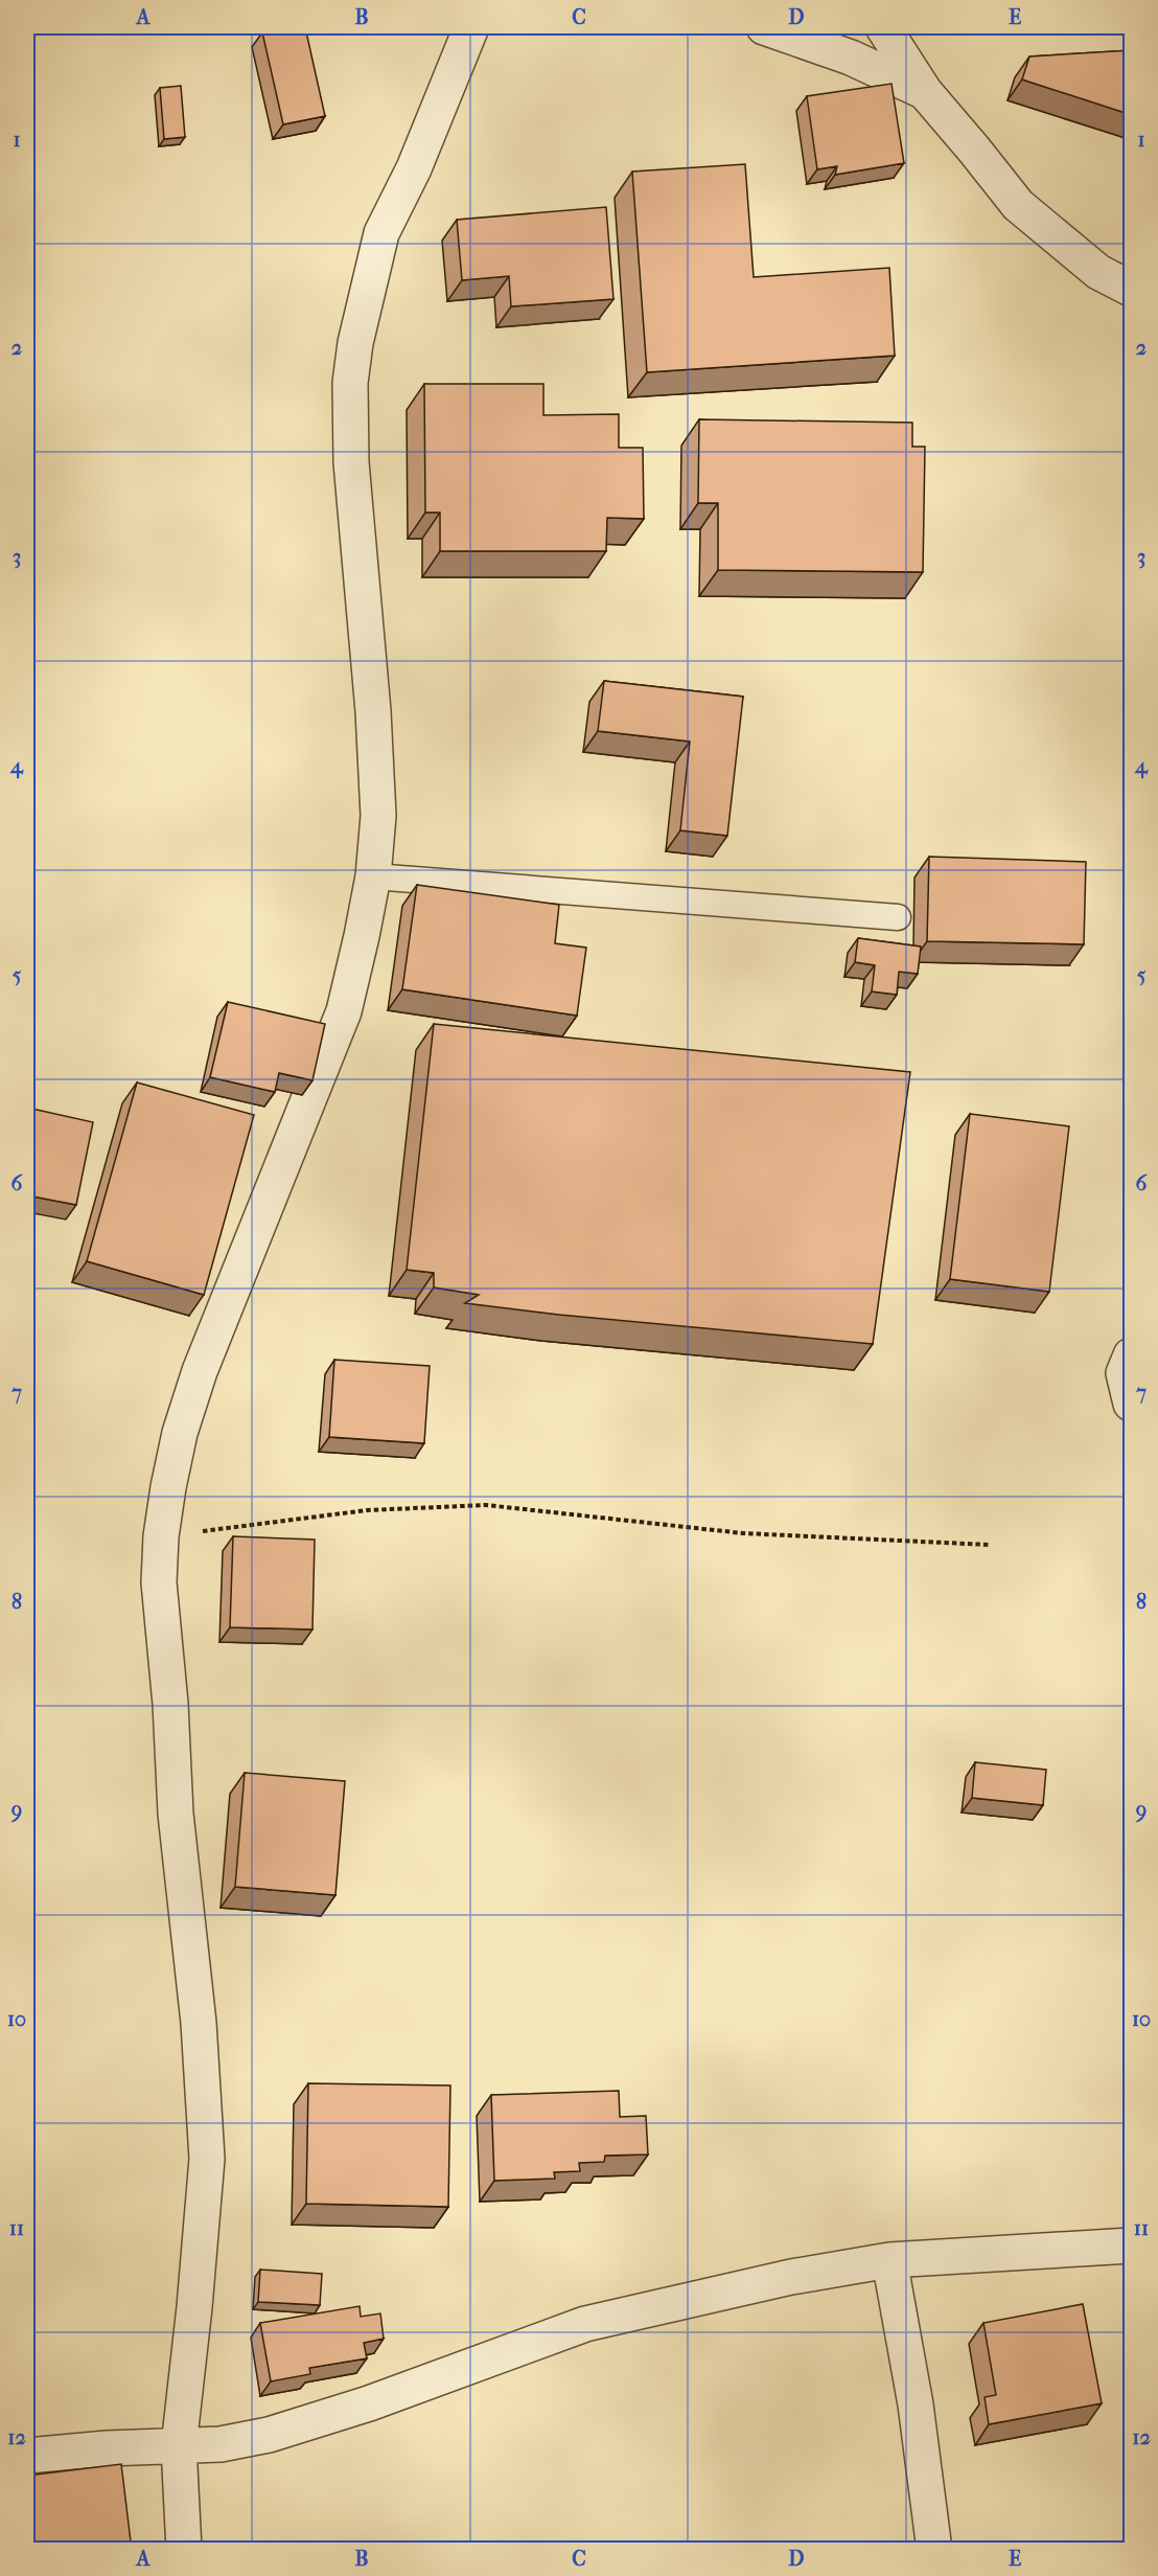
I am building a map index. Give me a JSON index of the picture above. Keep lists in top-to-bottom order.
{
  "grid": {
    "columns": [
      "A",
      "B",
      "C",
      "D",
      "E"
    ],
    "rows": [
      "1",
      "2",
      "3",
      "4",
      "5",
      "6",
      "7",
      "8",
      "9",
      "10",
      "11",
      "12"
    ]
  }
}
